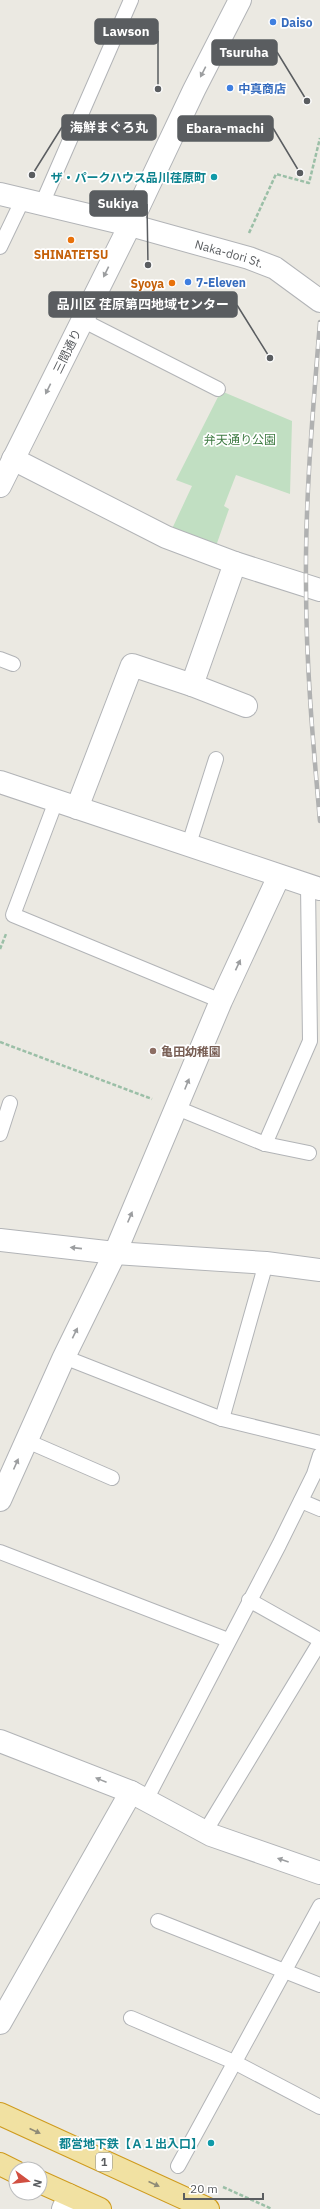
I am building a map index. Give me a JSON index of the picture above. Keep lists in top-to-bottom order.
{
  "streets": {
    "highway": ["1"],
    "street": ["Naka-dori St.", "三間通り"]
  },
  "crossings": [
    ["Naka-dori St.", "三間通り"]
  ],
  "one_way": ["三間通り"],
  "parks": ["弁天通り公園"],
  "places": [
    "Daiso",
    "中真商店",
    "Lawson",
    "Tsuruha",
    "Ebara-machi",
    "海鮮まぐろ丸",
    "ザ・パークハウス品川荏原町",
    "SHINATETSU",
    "Sukiya",
    "7-Eleven",
    "Syoya",
    "品川区 荏原第四地域センター",
    "亀田幼稚園",
    "都営地下鉄【Ａ１出入口】"
  ],
  "scale_bar": "20 m",
  "north": "right"
}
